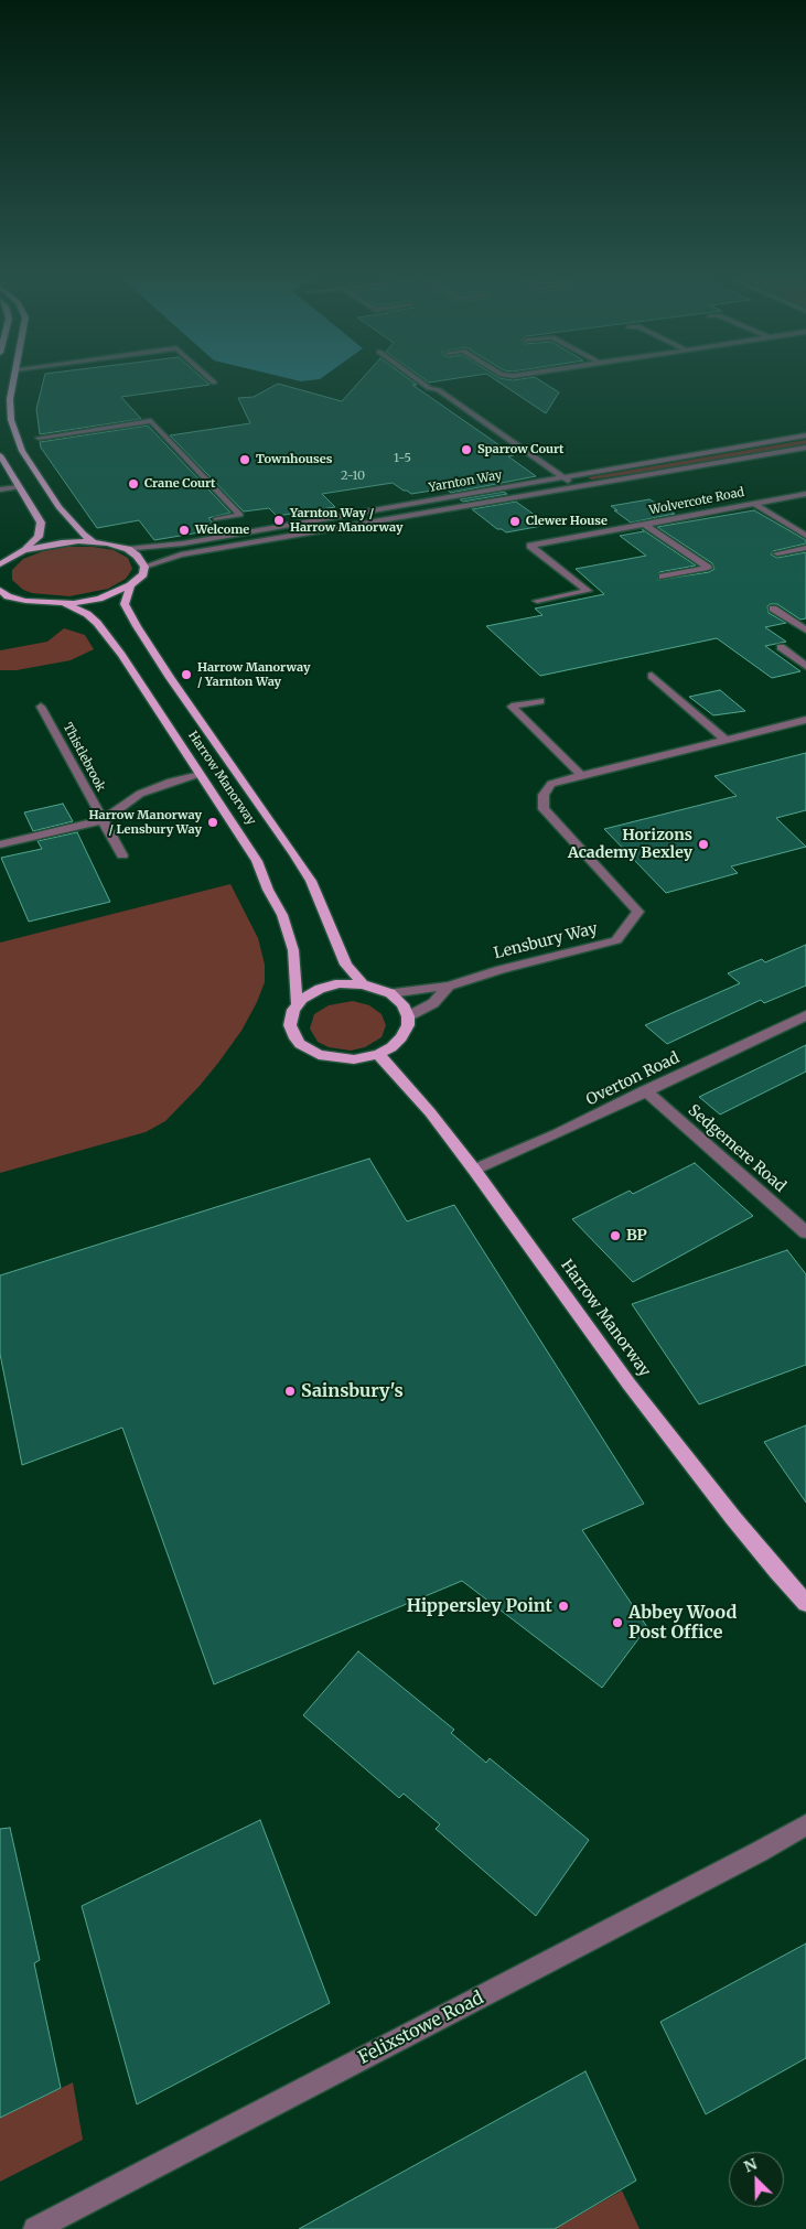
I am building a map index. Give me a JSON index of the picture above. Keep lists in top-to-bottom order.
{
  "streets": {
    "main road": ["Harrow Manorway"],
    "street": [
      "Yarnton Way",
      "Wolvercote Road",
      "Thistlebrook",
      "Lensbury Way",
      "Overton Road",
      "Sedgemere Road",
      "Felixstowe Road"
    ]
  },
  "crossings": [
    ["Harrow Manorway", "Lensbury Way"],
    ["Harrow Manorway", "Overton Road"],
    ["Overton Road", "Sedgemere Road"]
  ],
  "places": [
    "Sparrow Court",
    "Townhouses",
    "Crane Court",
    "Yarnton Way / Harrow Manorway",
    "Clewer House",
    "Welcome",
    "Harrow Manorway / Yarnton Way",
    "Harrow Manorway / Lensbury Way",
    "Horizons Academy Bexley",
    "BP",
    "Sainsbury's",
    "Hippersley Point",
    "Abbey Wood Post Office"
  ],
  "house_numbers": ["1-5", "2-10"],
  "north": "top left"
}
